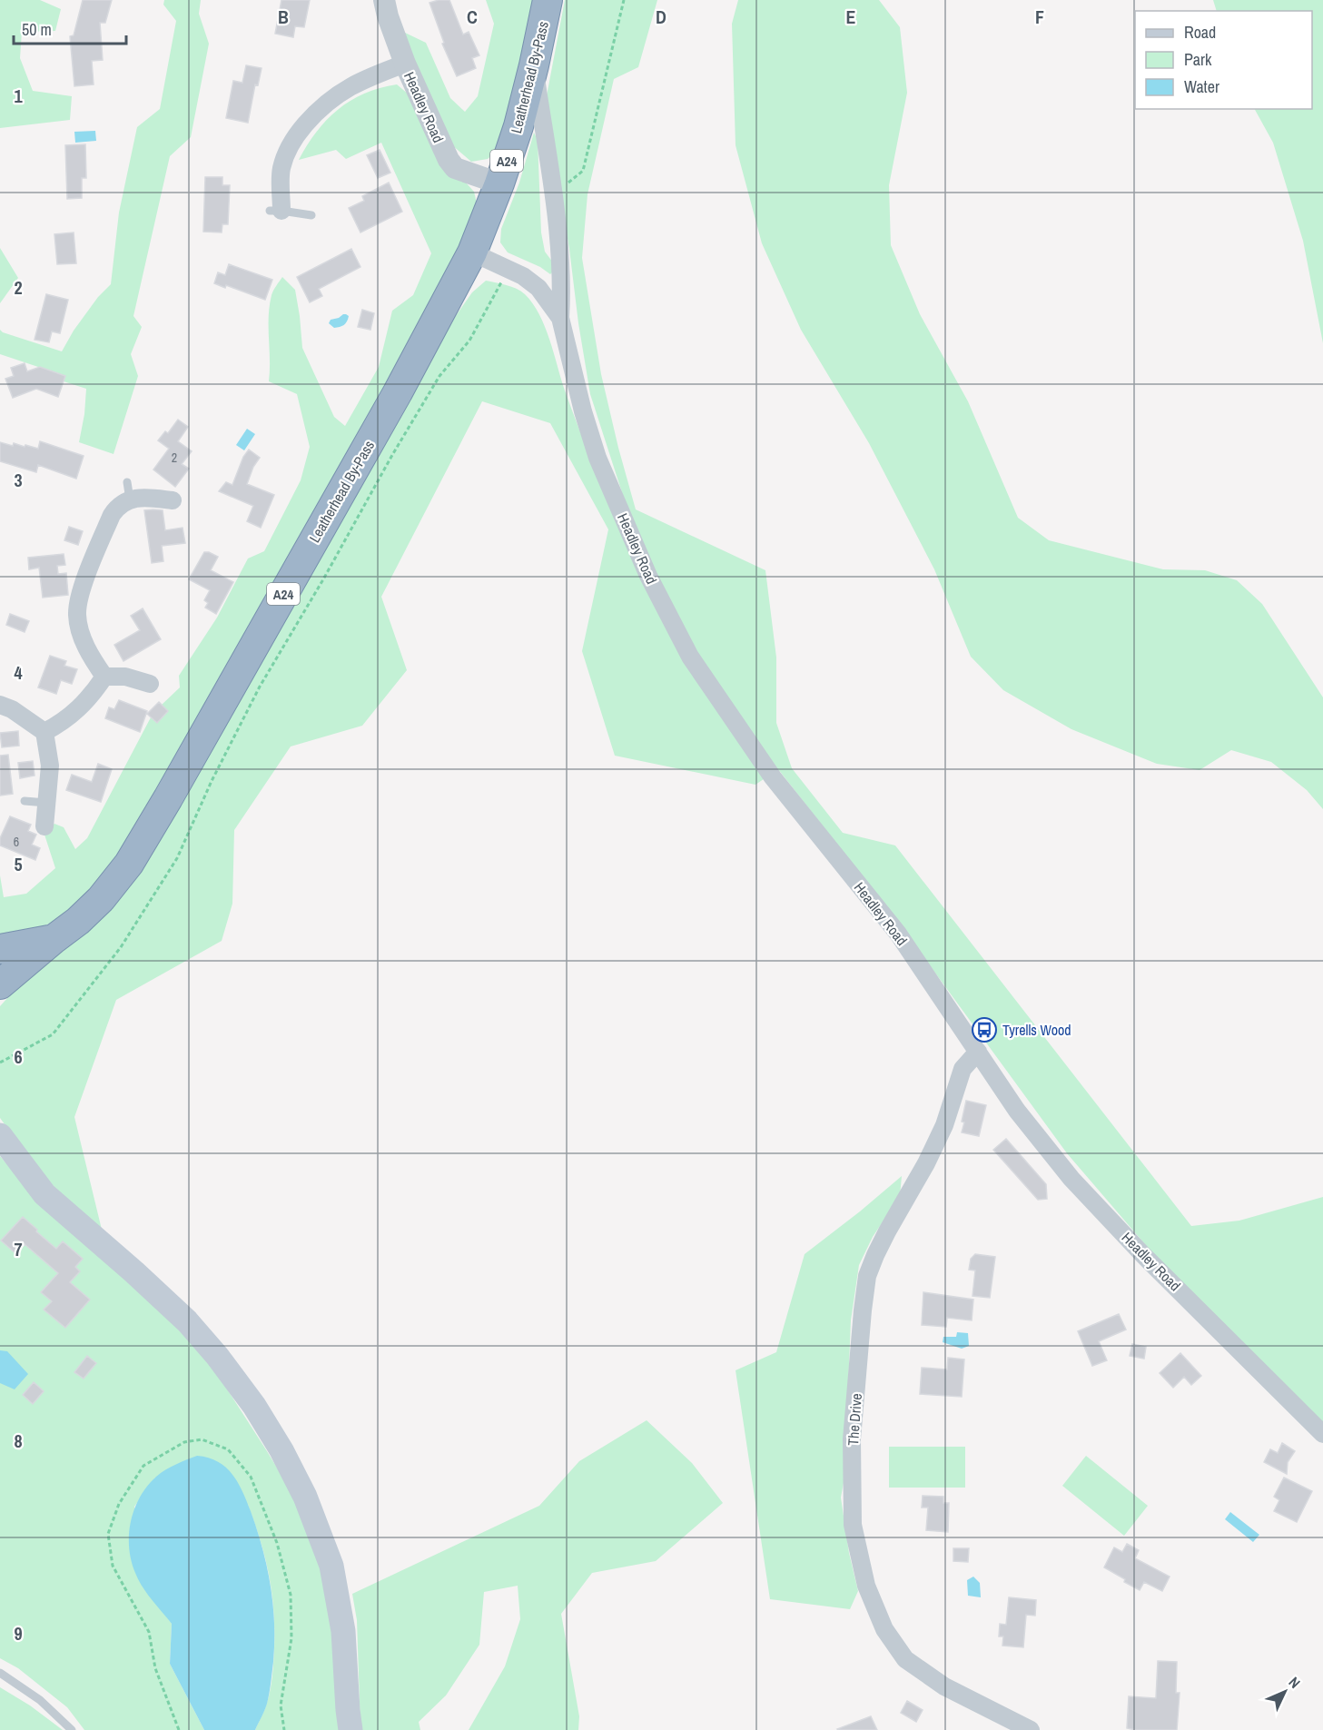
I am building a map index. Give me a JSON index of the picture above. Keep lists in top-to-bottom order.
{
  "streets": {
    "highway": ["Leatherhead By-Pass", "A24"],
    "street": ["Headley Road", "The Drive"]
  },
  "crossings": [
    ["Leatherhead By-Pass", "Headley Road"],
    ["Headley Road", "The Drive"]
  ],
  "places": {
    "bus stop": ["Tyrells Wood"]
  },
  "house_numbers": ["2", "6"],
  "legend": ["Road", "Park", "Water"],
  "scale_bar": "50 m",
  "north": "top right",
  "grid": {
    "columns": [
      "B",
      "C",
      "D",
      "E",
      "F"
    ],
    "rows": [
      "1",
      "2",
      "3",
      "4",
      "5",
      "6",
      "7",
      "8",
      "9"
    ]
  }
}
